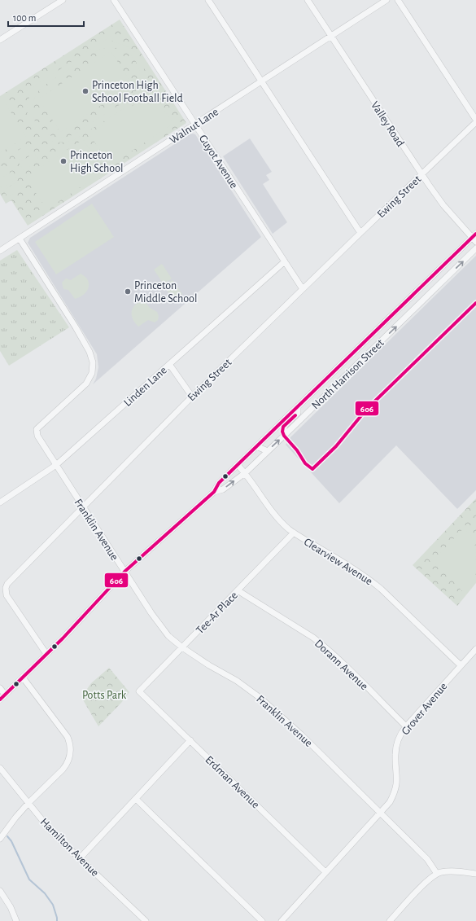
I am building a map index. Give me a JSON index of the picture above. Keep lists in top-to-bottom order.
{
  "streets": {
    "street": [
      "Valley Road",
      "Walnut Lane",
      "Guyot Avenue",
      "Ewing Street",
      "North Harrison Street",
      "Linden Lane",
      "Franklin Avenue",
      "Clearview Avenue",
      "Tee-Ar Place",
      "Dorann Avenue",
      "Grover Avenue",
      "Erdman Avenue",
      "Hamilton Avenue"
    ]
  },
  "crossings": [
    ["Valley Road", "Walnut Lane"],
    ["Valley Road", "Ewing Street"],
    ["Valley Road", "North Harrison Street"],
    ["Walnut Lane", "Guyot Avenue"],
    ["Walnut Lane", "Franklin Avenue"],
    ["Guyot Avenue", "Ewing Street"],
    ["Guyot Avenue", "Linden Lane"],
    ["Ewing Street", "North Harrison Street"],
    ["Ewing Street", "Franklin Avenue"],
    ["North Harrison Street", "Franklin Avenue"],
    ["North Harrison Street", "Clearview Avenue"],
    ["Linden Lane", "Franklin Avenue"],
    ["Franklin Avenue", "Tee-Ar Place"],
    ["Franklin Avenue", "Grover Avenue"],
    ["Clearview Avenue", "Tee-Ar Place"],
    ["Clearview Avenue", "Grover Avenue"],
    ["Tee-Ar Place", "Dorann Avenue"],
    ["Tee-Ar Place", "Erdman Avenue"],
    ["Dorann Avenue", "Grover Avenue"],
    ["Grover Avenue", "Erdman Avenue"]
  ],
  "parks": ["Potts Park"],
  "places": ["Princeton High School Football Field", "Princeton High School", "Princeton Middle School"],
  "lines": ["transit line 606"],
  "scale_bar": "100 m"
}
